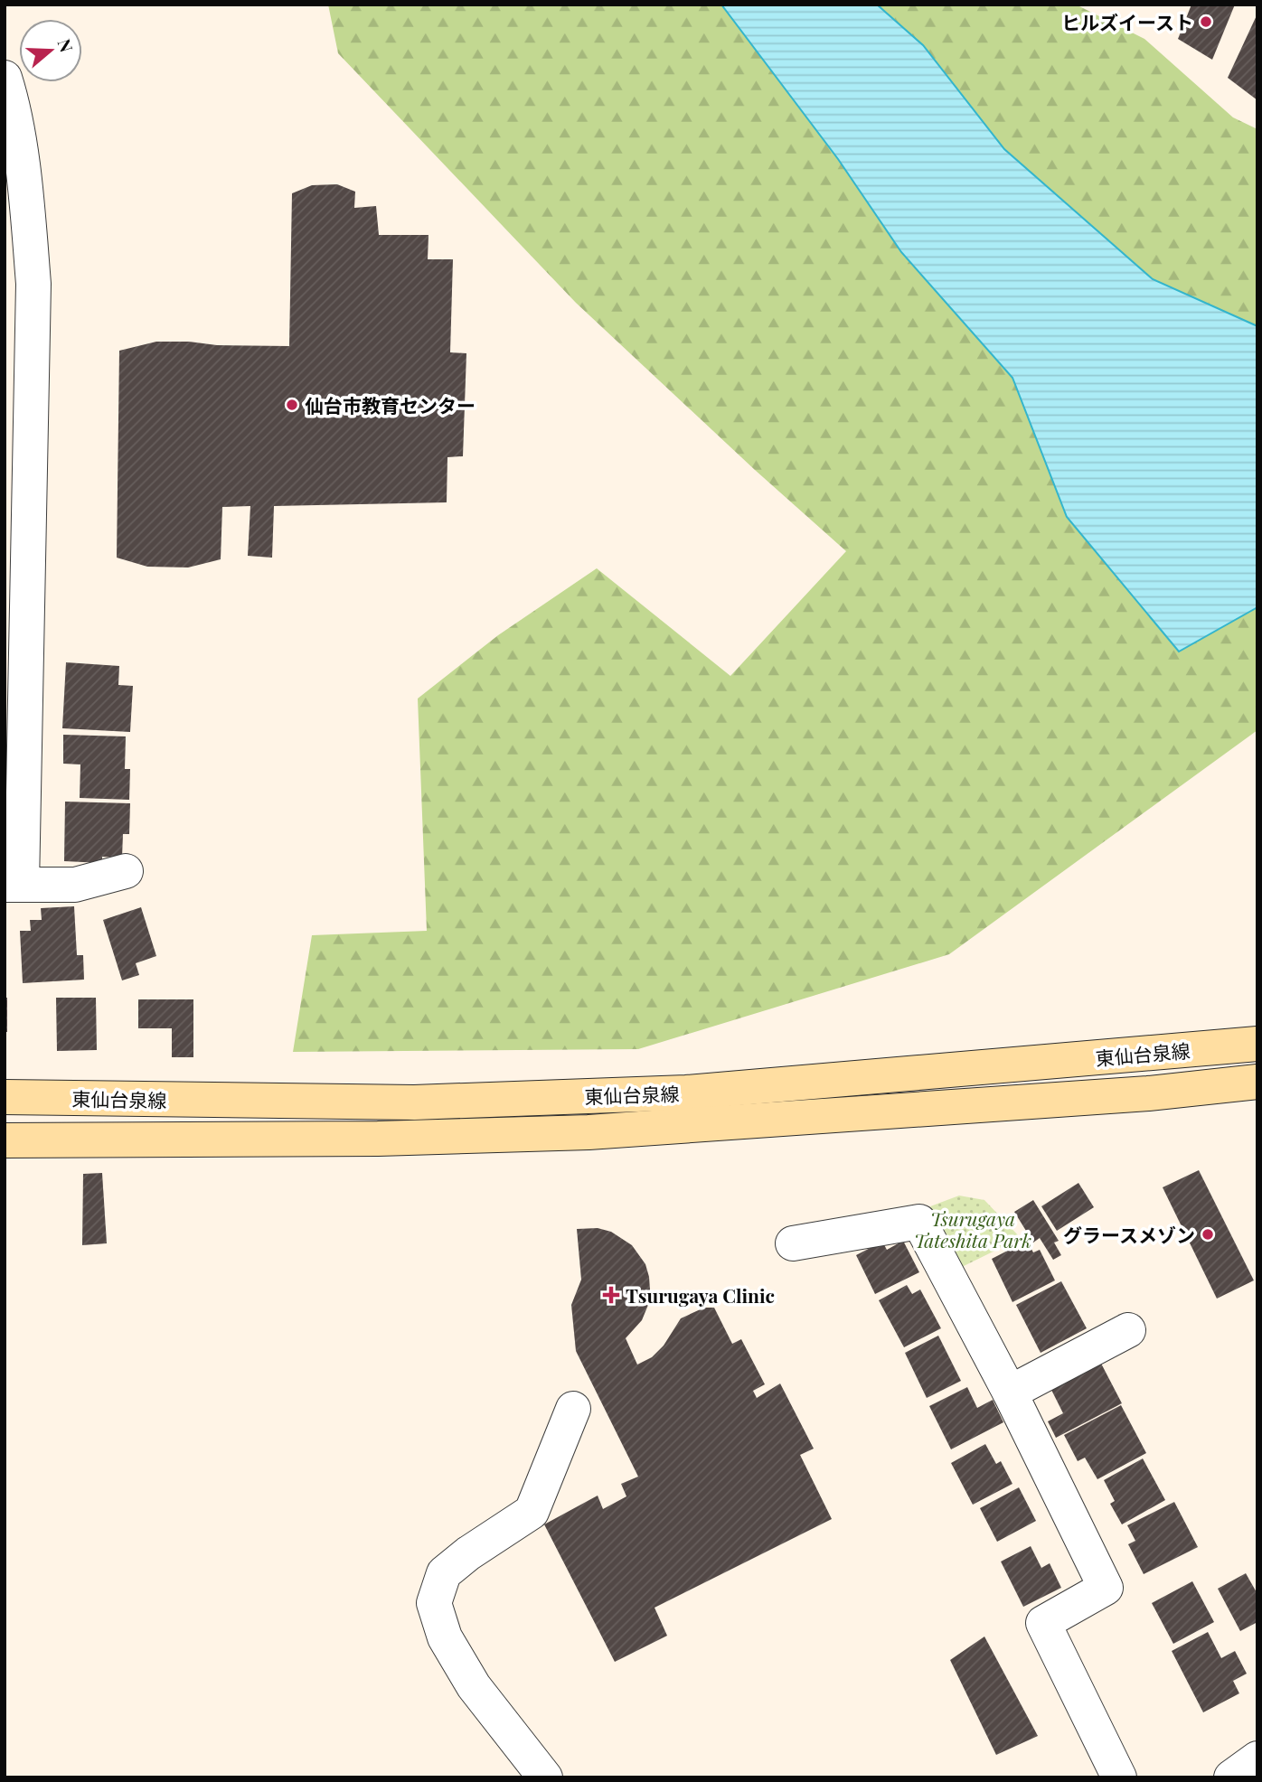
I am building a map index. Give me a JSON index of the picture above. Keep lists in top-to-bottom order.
{
  "streets": {
    "street": ["東仙台泉線"]
  },
  "parks": ["Tsurugaya Tateshita Park"],
  "places": {
    "other": ["ヒルズイースト", "仙台市教育センター", "グラースメゾン"],
    "health": ["Tsurugaya Clinic"]
  },
  "north": "right"
}
